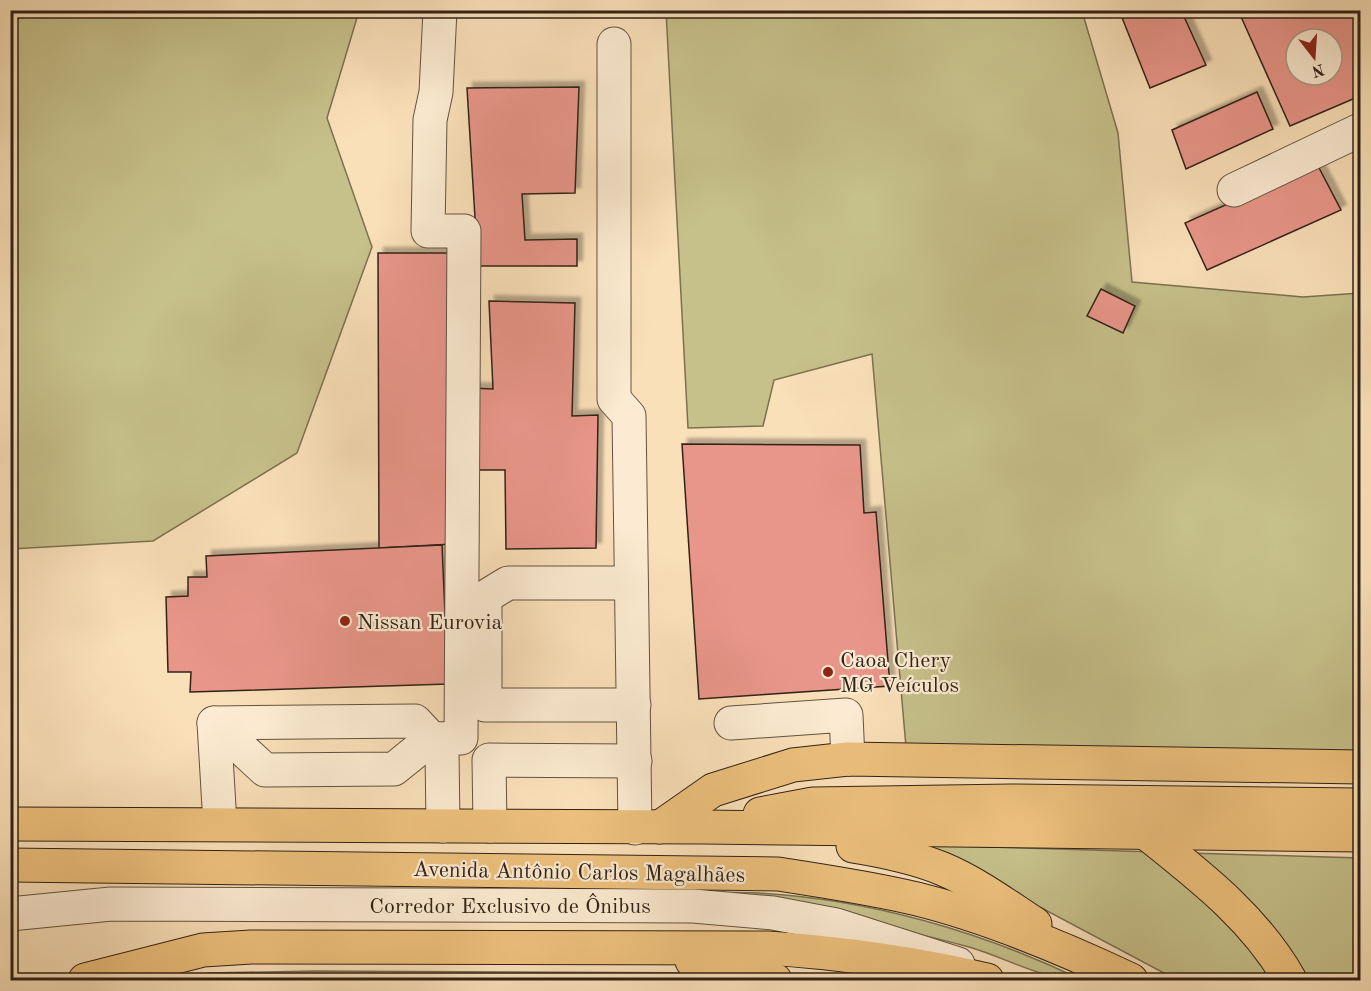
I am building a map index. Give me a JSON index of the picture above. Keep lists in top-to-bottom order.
{
  "streets": {
    "highway": ["Avenida Antônio Carlos Magalhães"],
    "lane": ["Corredor Exclusivo de Ônibus"]
  },
  "places": ["Nissan Eurovia", "Caoa Chery MG Veículos"],
  "north": "bottom"
}
